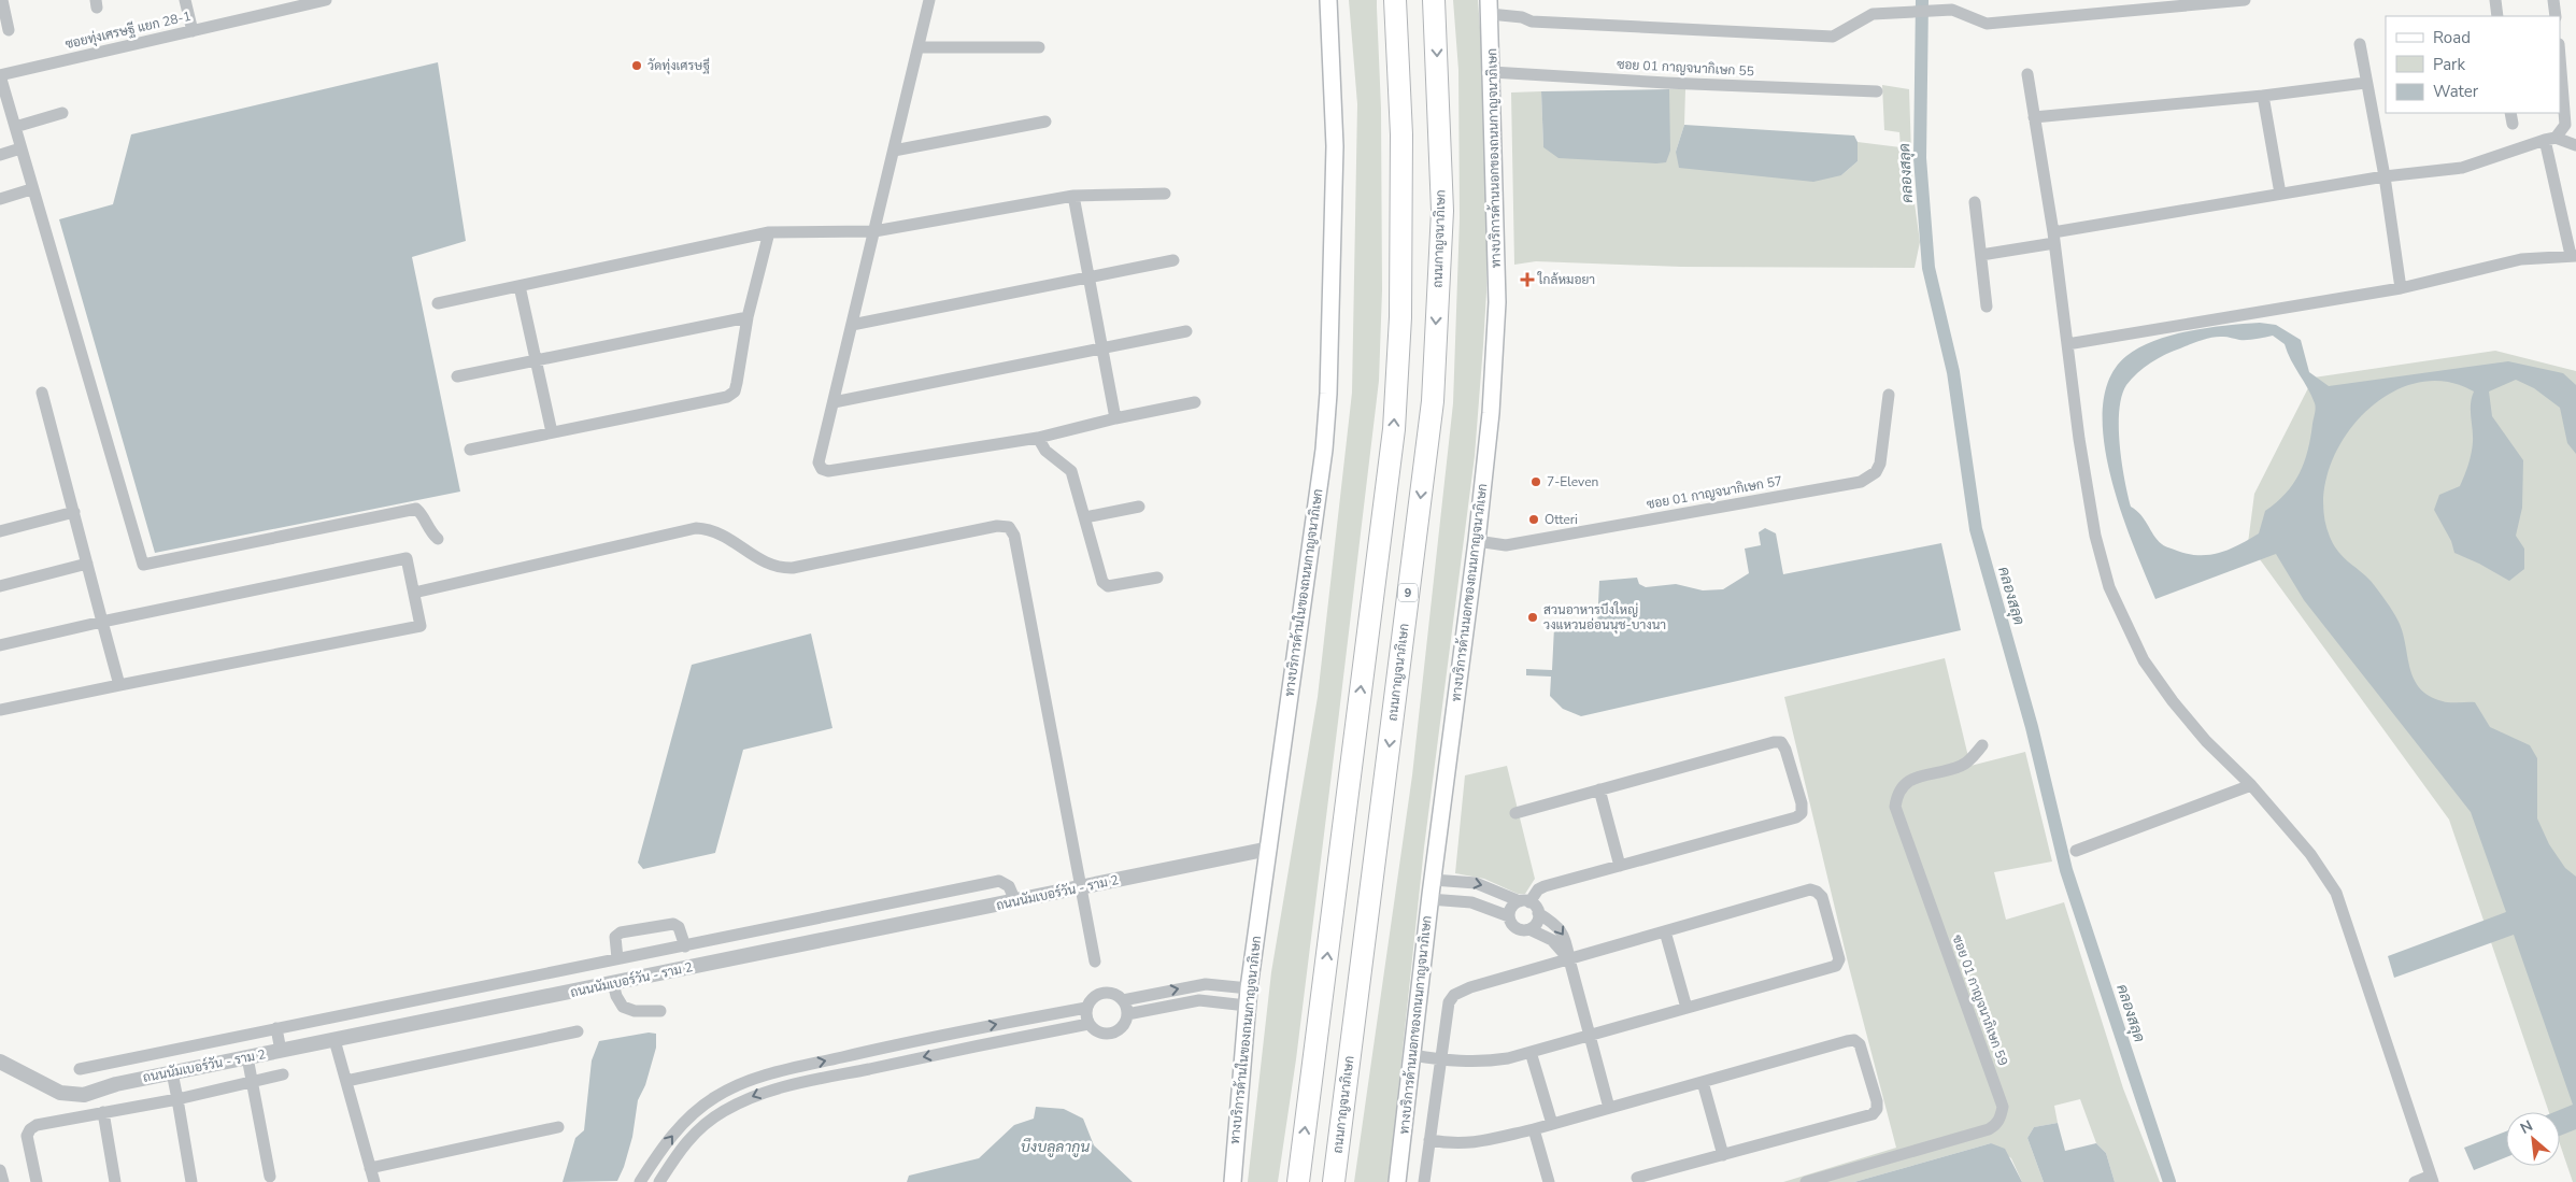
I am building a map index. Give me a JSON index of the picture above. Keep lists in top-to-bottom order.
{
  "streets": {
    "highway": ["ถนนกาญจนาภิเษก", "9"],
    "main road": ["ทางบริการด้านนอกของถนนกาญจนาภิเษก", "ทางบริการด้านในของถนนกาญจนาภิเษก"],
    "street": [
      "ซอยทุ่งเศรษฐี แยก 28-1",
      "ซอย 01 กาญจนากิเษก 55",
      "ซอย 01 กาญจนากิเษก 57",
      "ถนนนัมเบอร์วัน - ราม 2",
      "ซอย 01 กาญจนาภิเษก 59"
    ]
  },
  "crossings": [
    ["ซอย 01 กาญจนากิเษก 55", "ทางบริการด้านนอกของถนนกาญจนาภิเษก"],
    ["ทางบริการด้านนอกของถนนกาญจนาภิเษก", "ซอย 01 กาญจนากิเษก 57"],
    ["ทางบริการด้านในของถนนกาญจนาภิเษก", "ถนนนัมเบอร์วัน - ราม 2"]
  ],
  "water": ["คลองสลุด", "บึงบลูลากูน"],
  "places": {
    "other": [
      "วัดทุ่งเศรษฐี",
      "7-Eleven",
      "Otteri",
      "สวนอาหารบึงใหญ่ วงแหวนอ่อนนุช-บางนา"
    ],
    "health": ["ใกล้หมอยา"]
  },
  "legend": ["Road", "Park", "Water"],
  "north": "top left"
}
